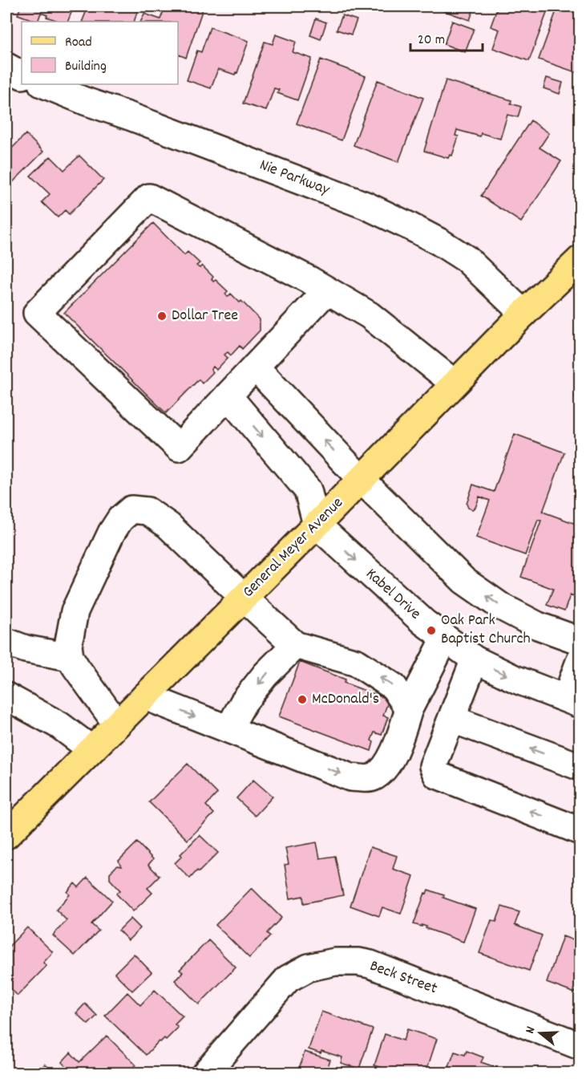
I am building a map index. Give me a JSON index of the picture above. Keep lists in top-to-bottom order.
{
  "streets": {
    "main road": ["General Meyer Avenue"],
    "street": ["Nie Parkway", "Kabel Drive", "Beck Street"]
  },
  "crossings": [
    ["Nie Parkway", "General Meyer Avenue"],
    ["General Meyer Avenue", "Kabel Drive"]
  ],
  "places": ["Dollar Tree", "Oak Park Baptist Church", "McDonald's"],
  "legend": ["Road", "Building"],
  "scale_bar": "20 m",
  "north": "left"
}
